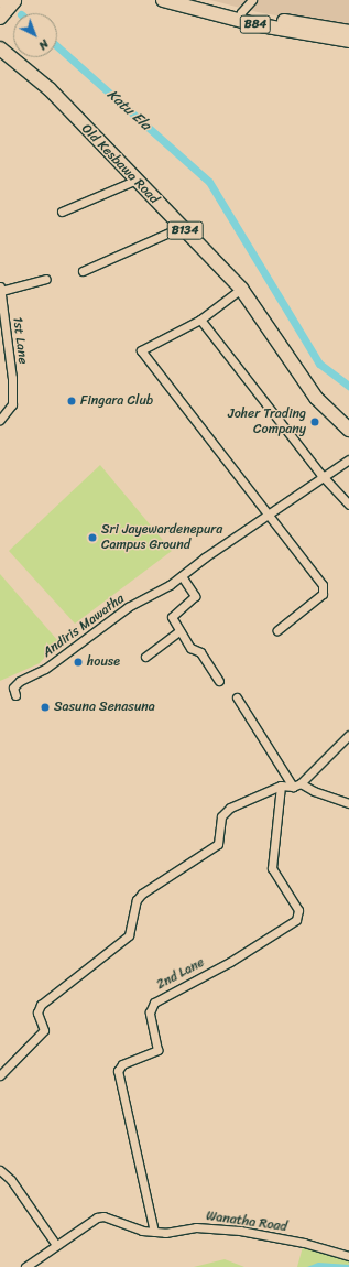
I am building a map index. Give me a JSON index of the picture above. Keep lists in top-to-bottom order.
{
  "streets": {
    "main road": ["B84", "Old Kesbawa Road", "B134"],
    "street": [
      "1st Lane",
      "Andiris Mawatha",
      "2nd Lane",
      "Wanatha Road"
    ]
  },
  "crossings": [
    ["2nd Lane", "Wanatha Road"]
  ],
  "water": ["Katu Ela"],
  "places": [
    "Fingara Club",
    "Joher Trading Company",
    "Sri Jayewardenepura Campus Ground",
    "house",
    "Sasuna Senasuna"
  ],
  "north": "bottom right"
}
